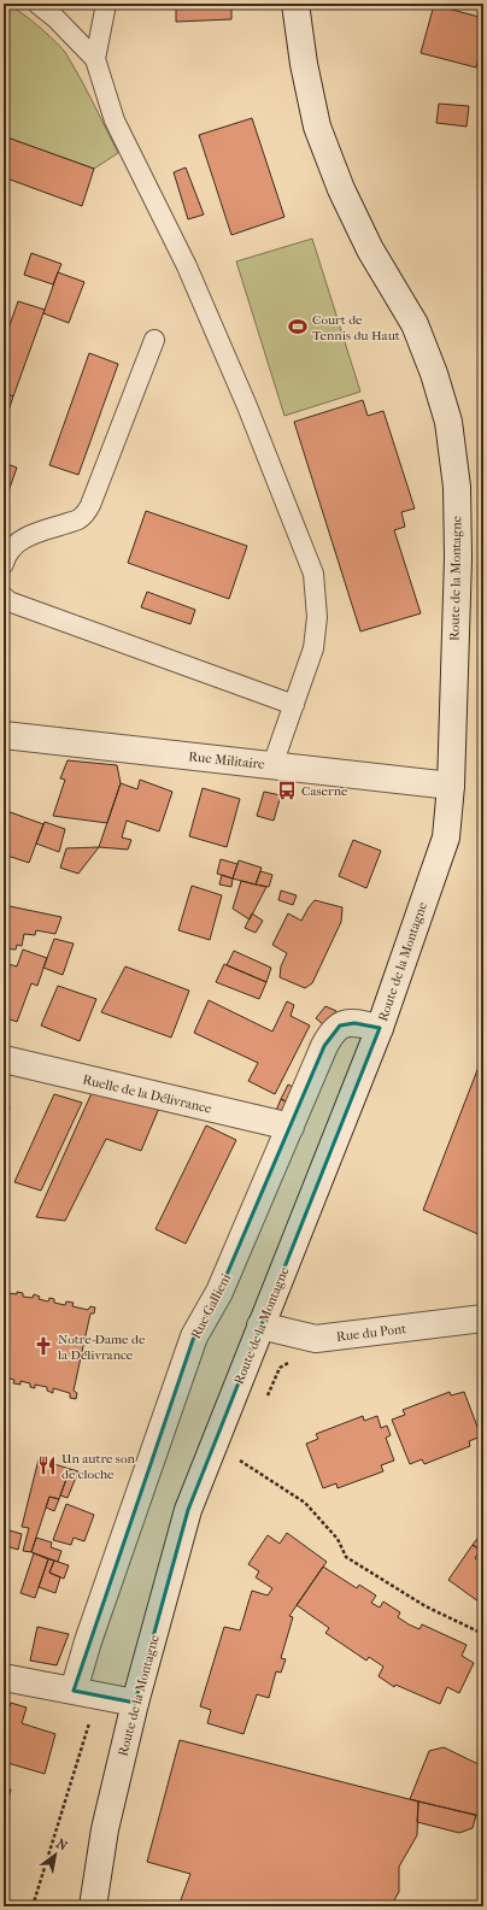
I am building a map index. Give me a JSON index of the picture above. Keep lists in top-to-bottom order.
{
  "streets": {
    "main road": [
      "Route de la Montagne",
      "Rue Militaire",
      "Ruelle de la Délivrance",
      "Rue Gallieni",
      "Rue du Pont"
    ]
  },
  "crossings": [
    ["Route de la Montagne", "Rue Militaire"],
    ["Route de la Montagne", "Rue Gallieni"],
    ["Route de la Montagne", "Rue du Pont"],
    ["Ruelle de la Délivrance", "Rue Gallieni"]
  ],
  "places": {
    "sports": ["Court de Tennis du Haut"],
    "bus stop": ["Caserne"],
    "church": ["Notre-Dame de la Délivrance"],
    "restaurant": ["Un autre son de cloche"]
  },
  "north": "top right"
}
